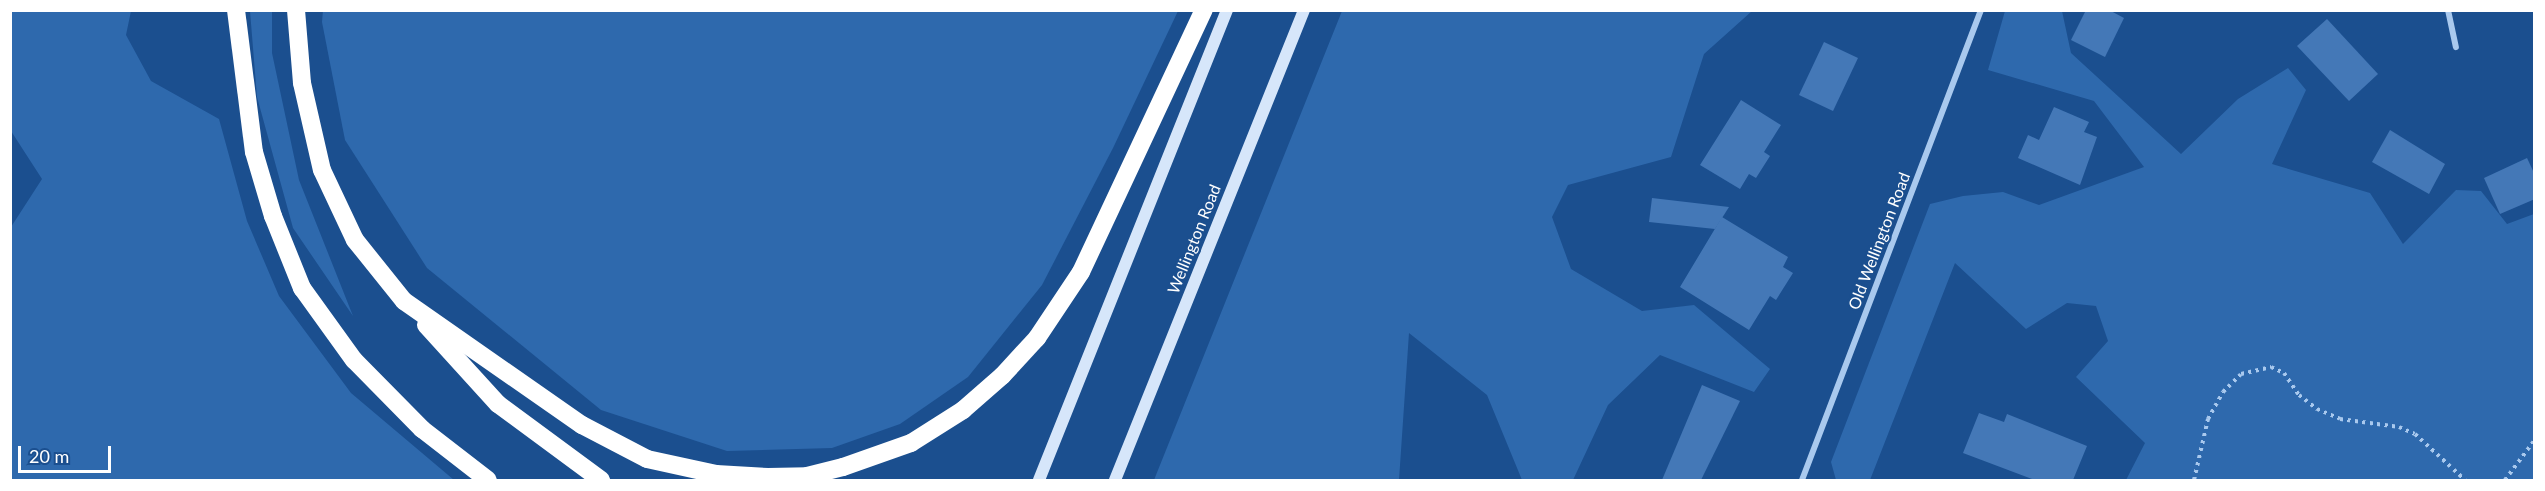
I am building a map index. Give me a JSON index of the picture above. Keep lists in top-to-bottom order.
{
  "streets": {
    "main road": ["Wellington Road"],
    "street": ["Old Wellington Road"]
  },
  "scale_bar": "20 m"
}
